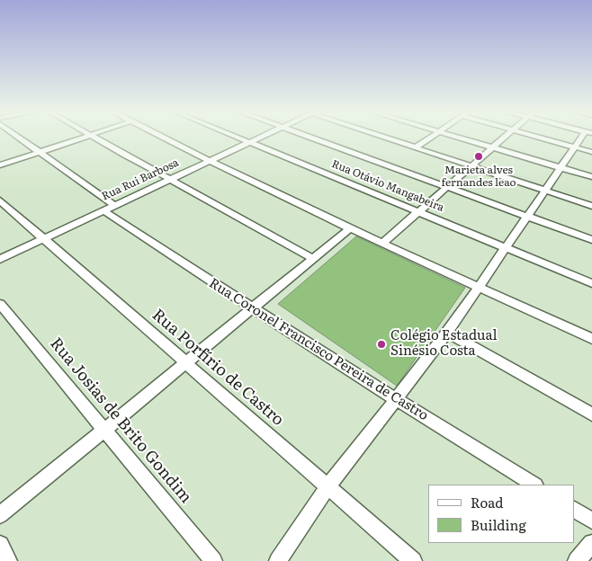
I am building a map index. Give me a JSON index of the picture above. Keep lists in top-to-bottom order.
{
  "streets": {
    "street": [
      "Rua Rui Barbosa",
      "Rua Otávio Mangabeira",
      "Rua Coronel Francisco Pereira de Castro",
      "Rua Porfírio de Castro",
      "Rua Josias de Brito Gondim"
    ]
  },
  "crossings": [
    ["Rua Rui Barbosa", "Rua Otávio Mangabeira"],
    ["Rua Rui Barbosa", "Rua Coronel Francisco Pereira de Castro"],
    ["Rua Rui Barbosa", "Rua Porfírio de Castro"]
  ],
  "places": ["Marieta alves fernandes leao", "Colégio Estadual Sinésio Costa"],
  "legend": ["Road", "Building"]
}
